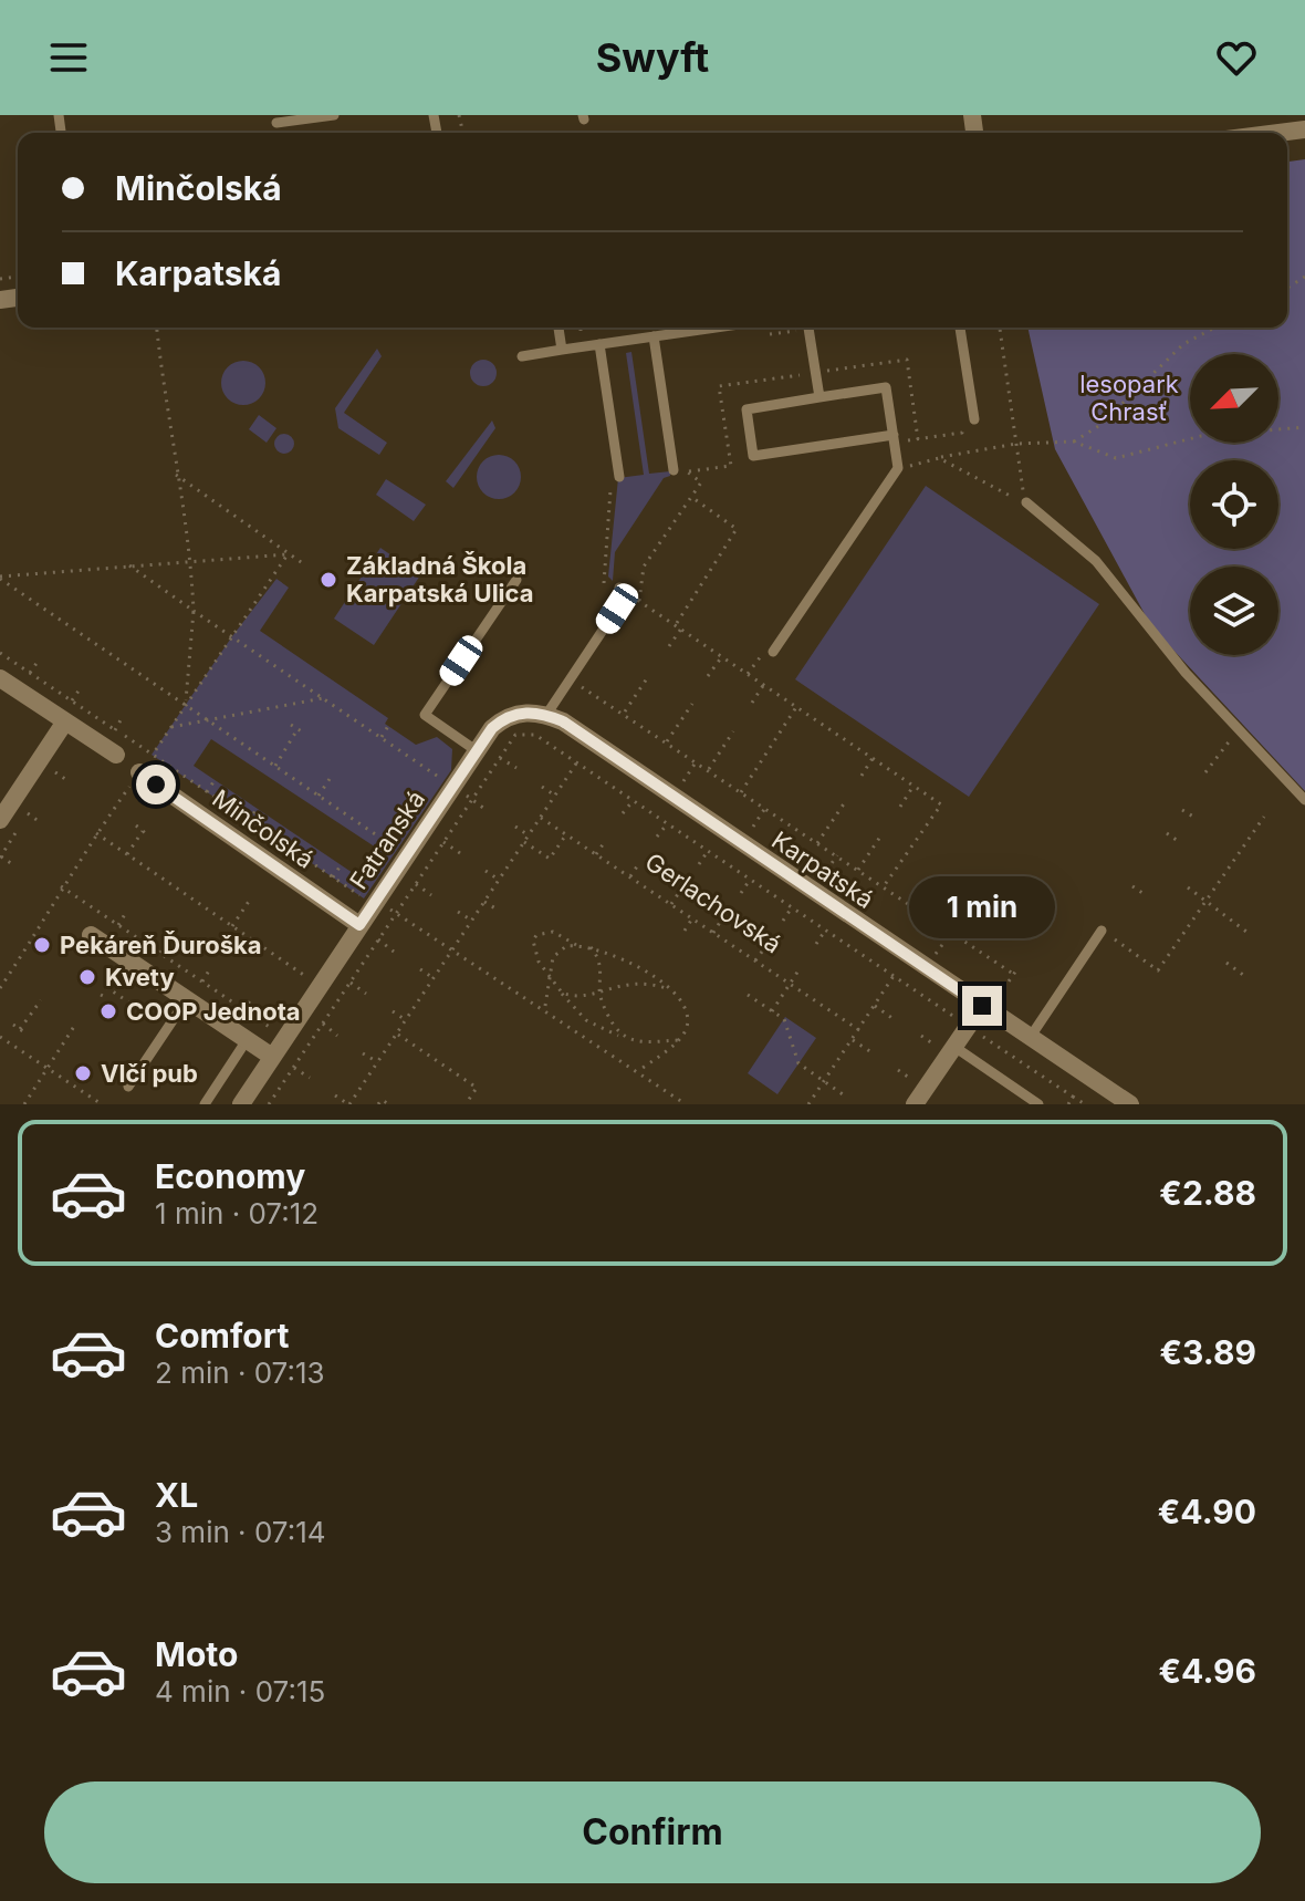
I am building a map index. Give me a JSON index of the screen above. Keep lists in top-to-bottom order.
{
  "streets": {
    "street": ["Minčolská", "Fatranská", "Karpatská"],
    "path": ["Gerlachovská"]
  },
  "crossings": [
    ["Minčolská", "Fatranská"],
    ["Fatranská", "Karpatská"]
  ],
  "parks": ["lesopark Chrasť"],
  "places": [
    "Základná Škola Karpatská Ulica",
    "Pekáreň Ďuroška",
    "Kvety",
    "COOP Jednota",
    "Vlčí pub"
  ],
  "north": "bottom left",
  "page": {
    "header": "Swyft",
    "banner": ["Minčolská", "Karpatská"],
    "bubble": "1 min",
    "list": [
      {
        "name": "Economy",
        "note": "1 min · 07:12",
        "value": "€2.88"
      },
      {
        "name": "Comfort",
        "note": "2 min · 07:13",
        "value": "€3.89"
      },
      {
        "name": "XL",
        "note": "3 min · 07:14",
        "value": "€4.90"
      },
      {
        "name": "Moto",
        "note": "4 min · 07:15",
        "value": "€4.96"
      }
    ],
    "buttons": "Confirm"
  }
}
